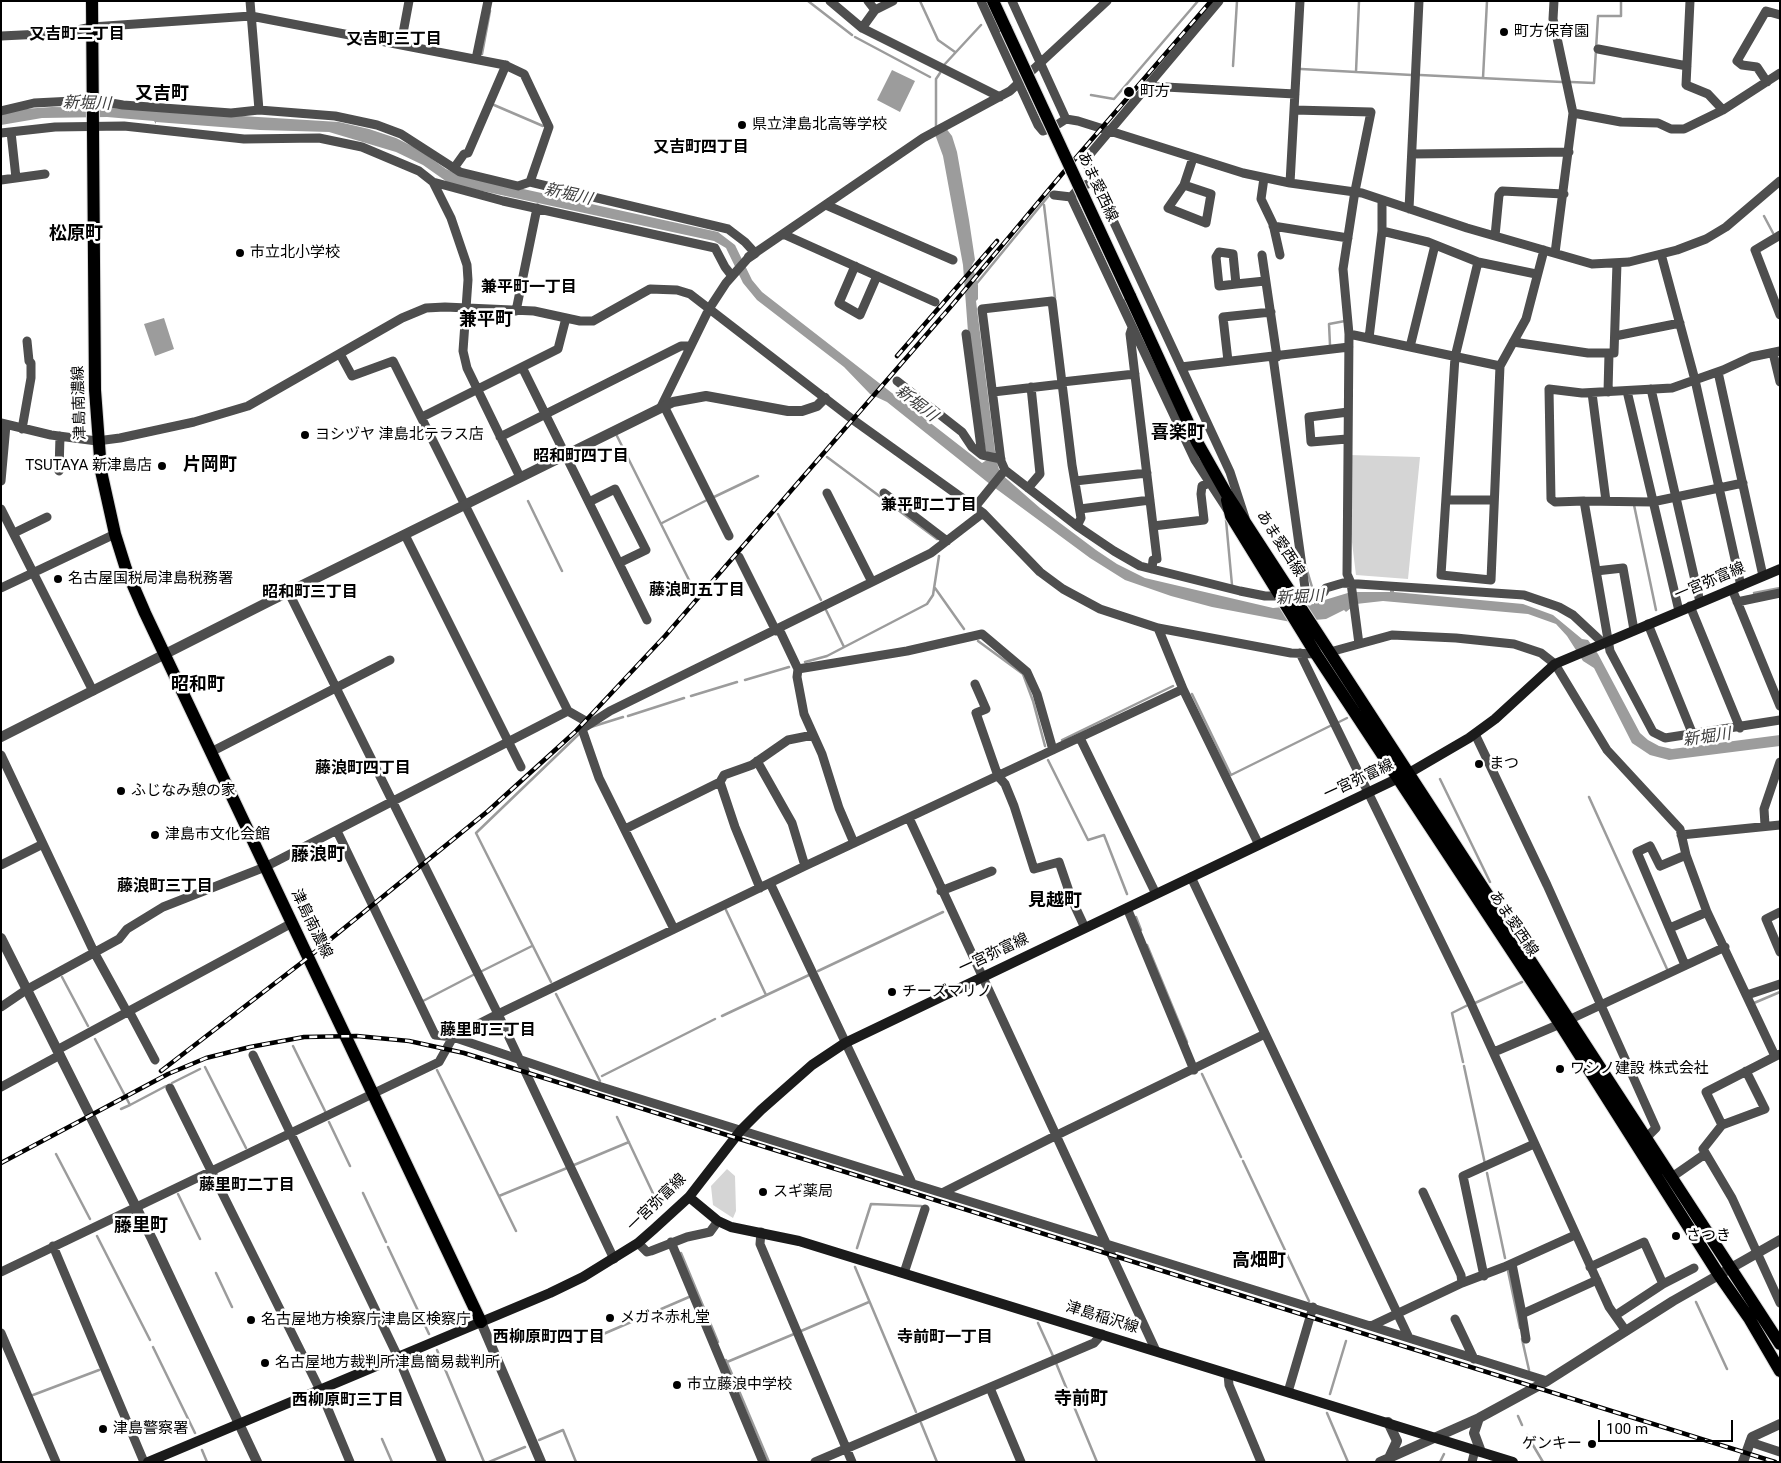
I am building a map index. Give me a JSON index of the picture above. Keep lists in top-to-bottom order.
{
  "streets": {
    "main road": [
      "あま愛西線",
      "津島南濃線",
      "一宮弥富線",
      "津島稲沢線"
    ]
  },
  "crossings": [
    ["あま愛西線", "一宮弥富線"],
    ["津島南濃線", "一宮弥富線"],
    ["一宮弥富線", "津島稲沢線"]
  ],
  "districts": [
    "又吉町二丁目",
    "又吉町三丁目",
    "又吉町",
    "又吉町四丁目",
    "松原町",
    "兼平町一丁目",
    "兼平町",
    "喜楽町",
    "昭和町四丁目",
    "片岡町",
    "兼平町二丁目",
    "藤浪町五丁目",
    "昭和町三丁目",
    "昭和町",
    "藤浪町四丁目",
    "藤浪町",
    "藤浪町三丁目",
    "見越町",
    "藤里町三丁目",
    "藤里町二丁目",
    "藤里町",
    "高畑町",
    "西柳原町四丁目",
    "寺前町一丁目",
    "寺前町",
    "西柳原町三丁目"
  ],
  "water": ["新堀川"],
  "places": [
    "町方保育園",
    "町方",
    "県立津島北高等学校",
    "市立北小学校",
    "ヨシヅヤ 津島北テラス店",
    "TSUTAYA 新津島店",
    "名古屋国税局津島税務署",
    "まつ",
    "ふじなみ憩の家",
    "津島市文化会館",
    "チーズマリノ",
    "ワシノ建設 株式会社",
    "スギ薬局",
    "さつき",
    "メガネ赤札堂",
    "名古屋地方検察庁津島区検察庁",
    "名古屋地方裁判所津島簡易裁判所",
    "市立藤浪中学校",
    "津島警察署",
    "ゲンキー"
  ],
  "scale_bar": "100 m"
}
